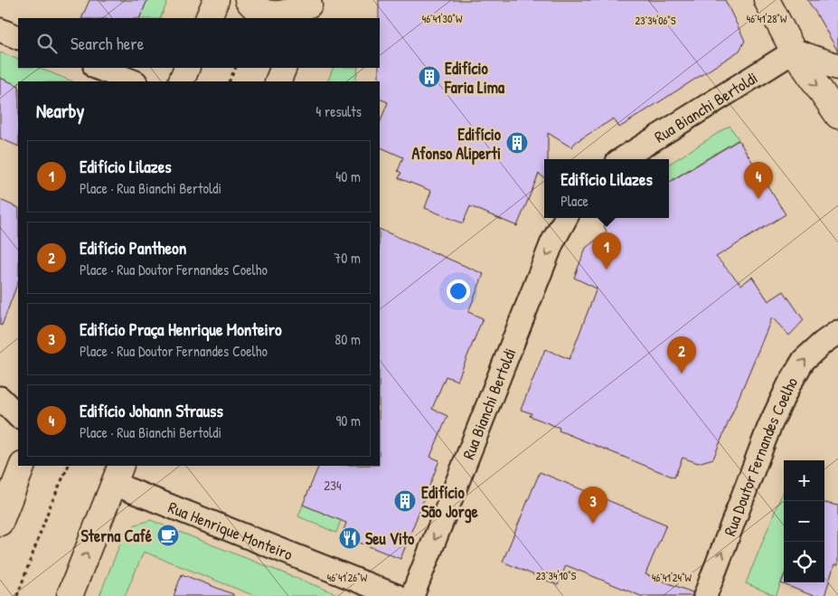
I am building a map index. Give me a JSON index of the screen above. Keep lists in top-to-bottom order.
{
  "streets": {
    "street": ["Rua Bianchi Bertoldi", "Rua Doutor Fernandes Coelho", "Rua Henrique Monteiro"]
  },
  "one_way": ["Rua Bianchi Bertoldi", "Rua Doutor Fernandes Coelho"],
  "places": {
    "building": ["Edifício Faria Lima", "Edifício Afonso Aliperti", "Edifício São Jorge"],
    "cafe": ["Sterna Café"],
    "restaurant": ["Seu Vito"]
  },
  "house_numbers": ["234"],
  "page": {
    "search": "Search here",
    "heading": ["Nearby", "4 results"],
    "list": [
      {
        "mark": "1",
        "name": "Edifício Lilazes",
        "note": "Place · Rua Bianchi Bertoldi",
        "value": "40 m"
      },
      {
        "mark": "2",
        "name": "Edifício Pantheon",
        "note": "Place · Rua Doutor Fernandes Coelho",
        "value": "70 m"
      },
      {
        "mark": "3",
        "name": "Edifício Praça Henrique Monteiro",
        "note": "Place · Rua Doutor Fernandes Coelho",
        "value": "80 m"
      },
      {
        "mark": "4",
        "name": "Edifício Johann Strauss",
        "note": "Place · Rua Bianchi Bertoldi",
        "value": "90 m"
      }
    ],
    "popup": ["Edifício Lilazes", "Place"],
    "pins": [
      "4",
      "1",
      "2",
      "3"
    ],
    "map_buttons": ["+", "−"]
  },
  "coordinates": [
    "46°41'30\"W",
    "46°41'28\"W",
    "23°34'06\"S",
    "23°34'10\"S",
    "46°41'26\"W",
    "46°41'24\"W"
  ]
}
